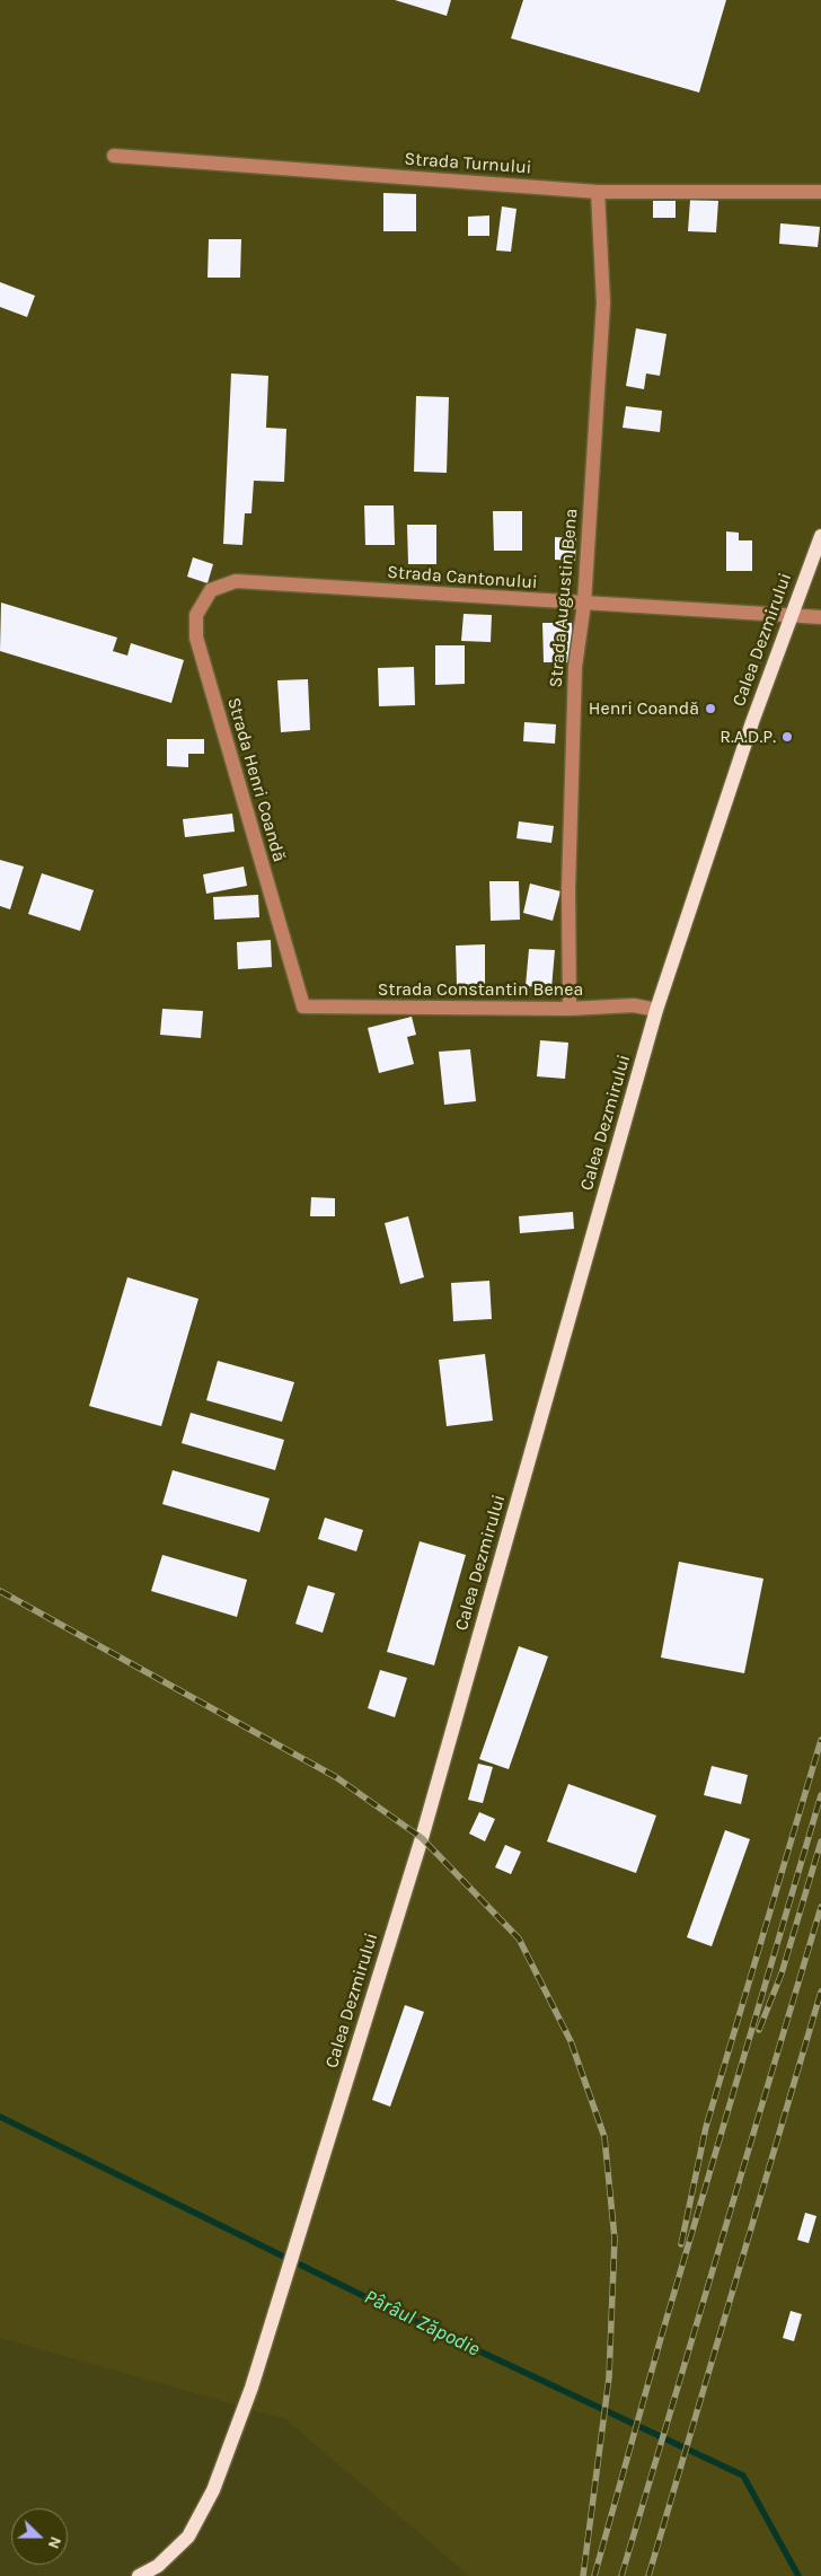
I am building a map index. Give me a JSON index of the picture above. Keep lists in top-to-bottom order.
{
  "streets": {
    "main road": ["Calea Dezmirului"],
    "street": [
      "Strada Turnului",
      "Strada Cantonului",
      "Strada Augustin Bena",
      "Strada Henri Coandă",
      "Strada Constantin Benea"
    ]
  },
  "crossings": [
    ["Strada Turnului", "Strada Augustin Bena"],
    ["Strada Cantonului", "Strada Augustin Bena"],
    ["Strada Cantonului", "Calea Dezmirului"],
    ["Strada Cantonului", "Strada Henri Coandă"],
    ["Strada Augustin Bena", "Strada Constantin Benea"],
    ["Calea Dezmirului", "Strada Constantin Benea"],
    ["Strada Henri Coandă", "Strada Constantin Benea"]
  ],
  "water": ["Pârâul Zăpodie"],
  "places": ["Henri Coandă", "R.A.D.P."],
  "north": "right"
}
